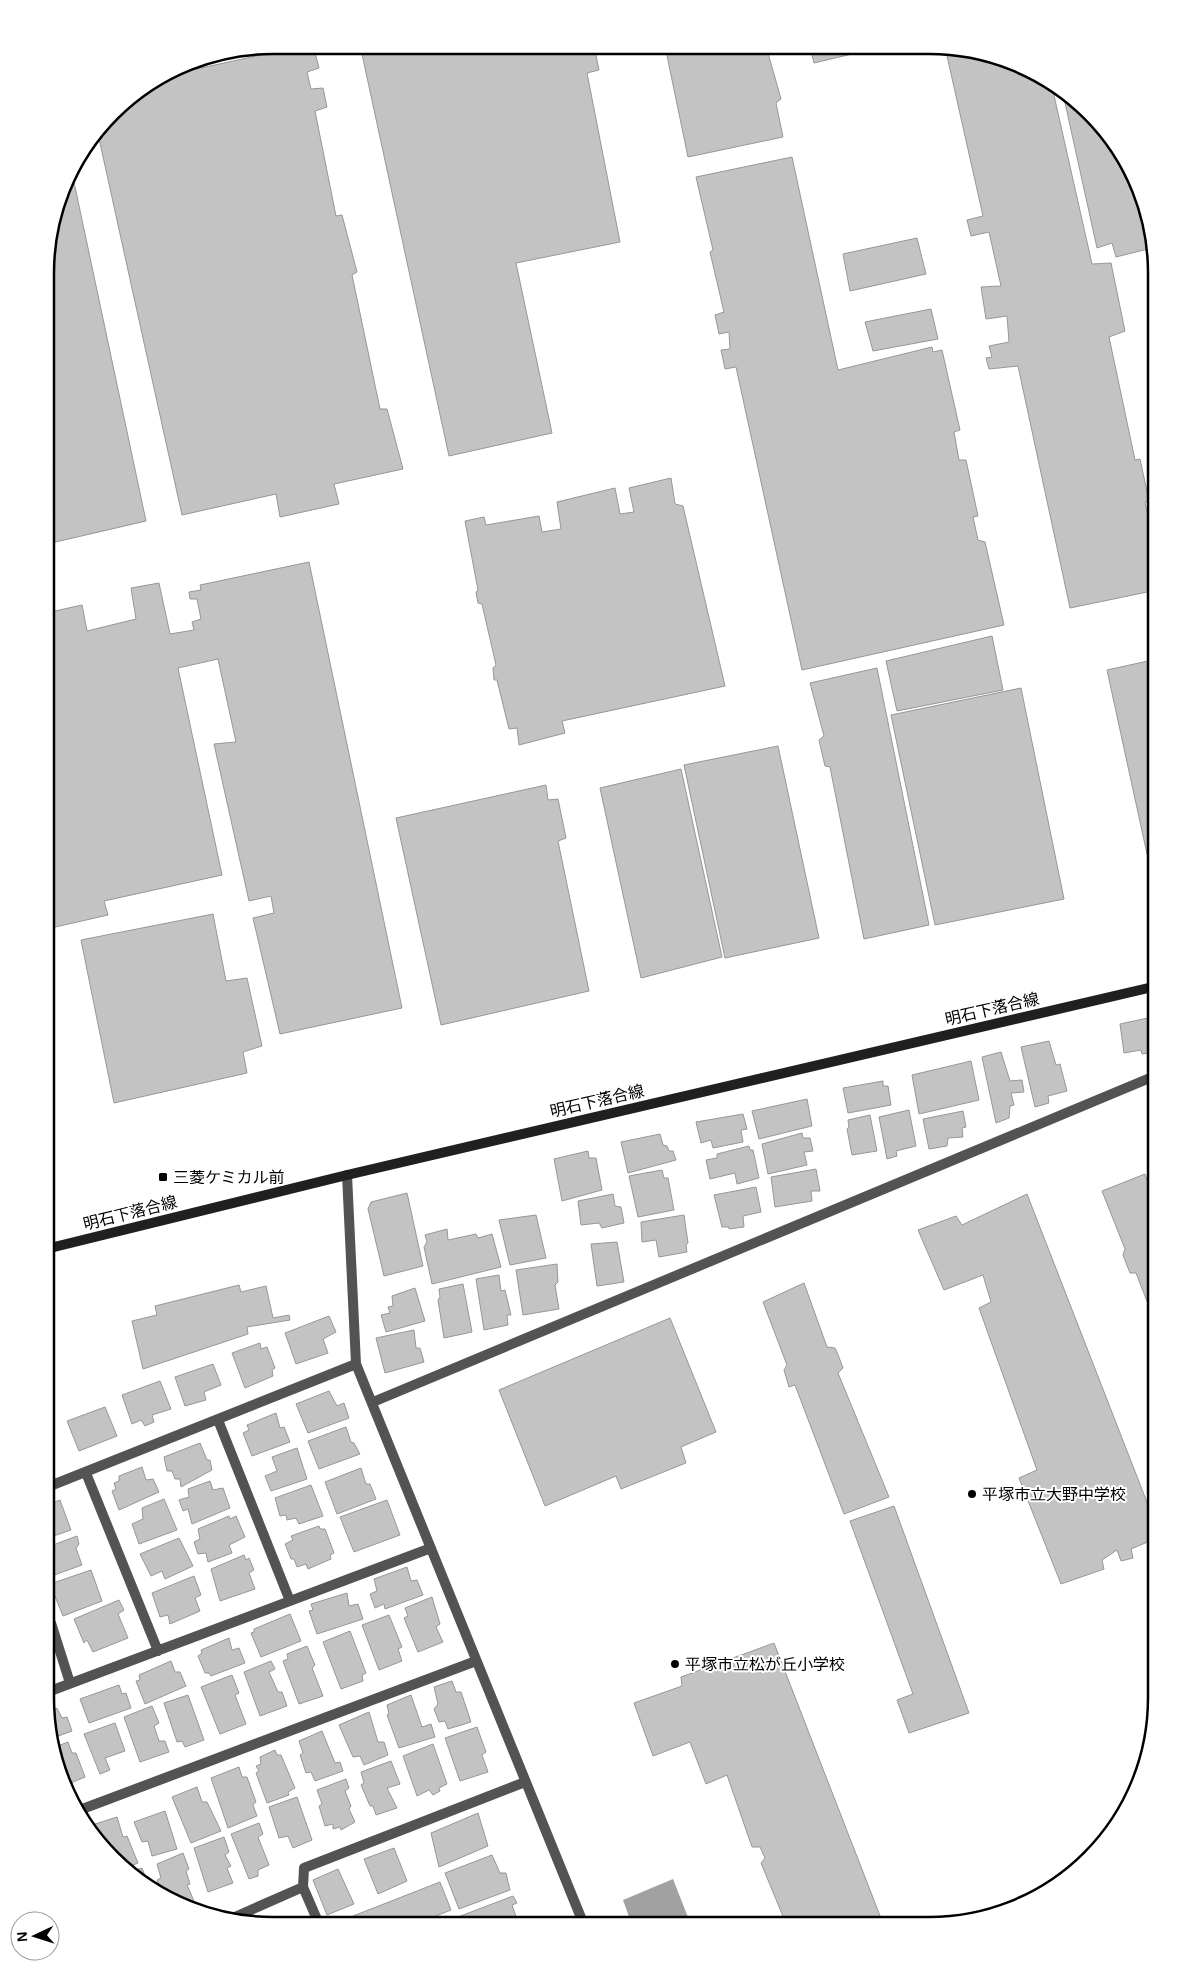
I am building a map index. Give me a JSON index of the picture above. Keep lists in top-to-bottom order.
{
  "streets": {
    "main road": ["明石下落合線"]
  },
  "places": {
    "transit": ["三菱ケミカル前"],
    "other": ["平塚市立大野中学校", "平塚市立松が丘小学校"]
  },
  "north": "left"
}
